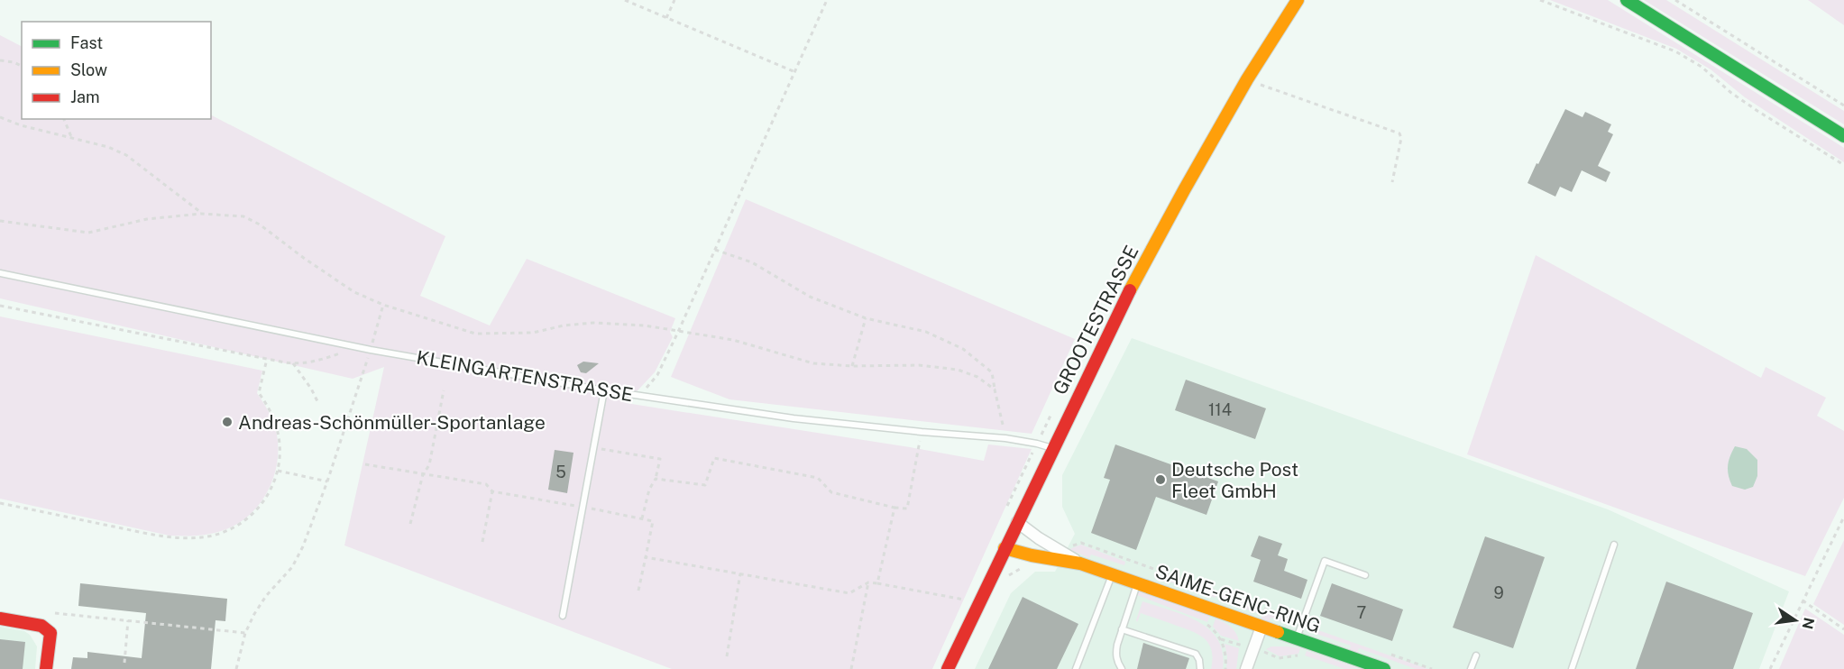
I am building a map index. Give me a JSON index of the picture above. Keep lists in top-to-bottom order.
{
  "streets": {
    "main road": ["GROOTESTRASSE", "SAIME-GENC-RING"],
    "lane": ["KLEINGARTENSTRASSE"]
  },
  "crossings": [
    ["GROOTESTRASSE", "KLEINGARTENSTRASSE"],
    ["GROOTESTRASSE", "SAIME-GENC-RING"]
  ],
  "places": ["Andreas-Schönmüller-Sportanlage", "Deutsche Post Fleet GmbH"],
  "house_numbers": [
    "114",
    "5",
    "9",
    "7"
  ],
  "legend": ["Fast", "Slow", "Jam"],
  "north": "right"
}
